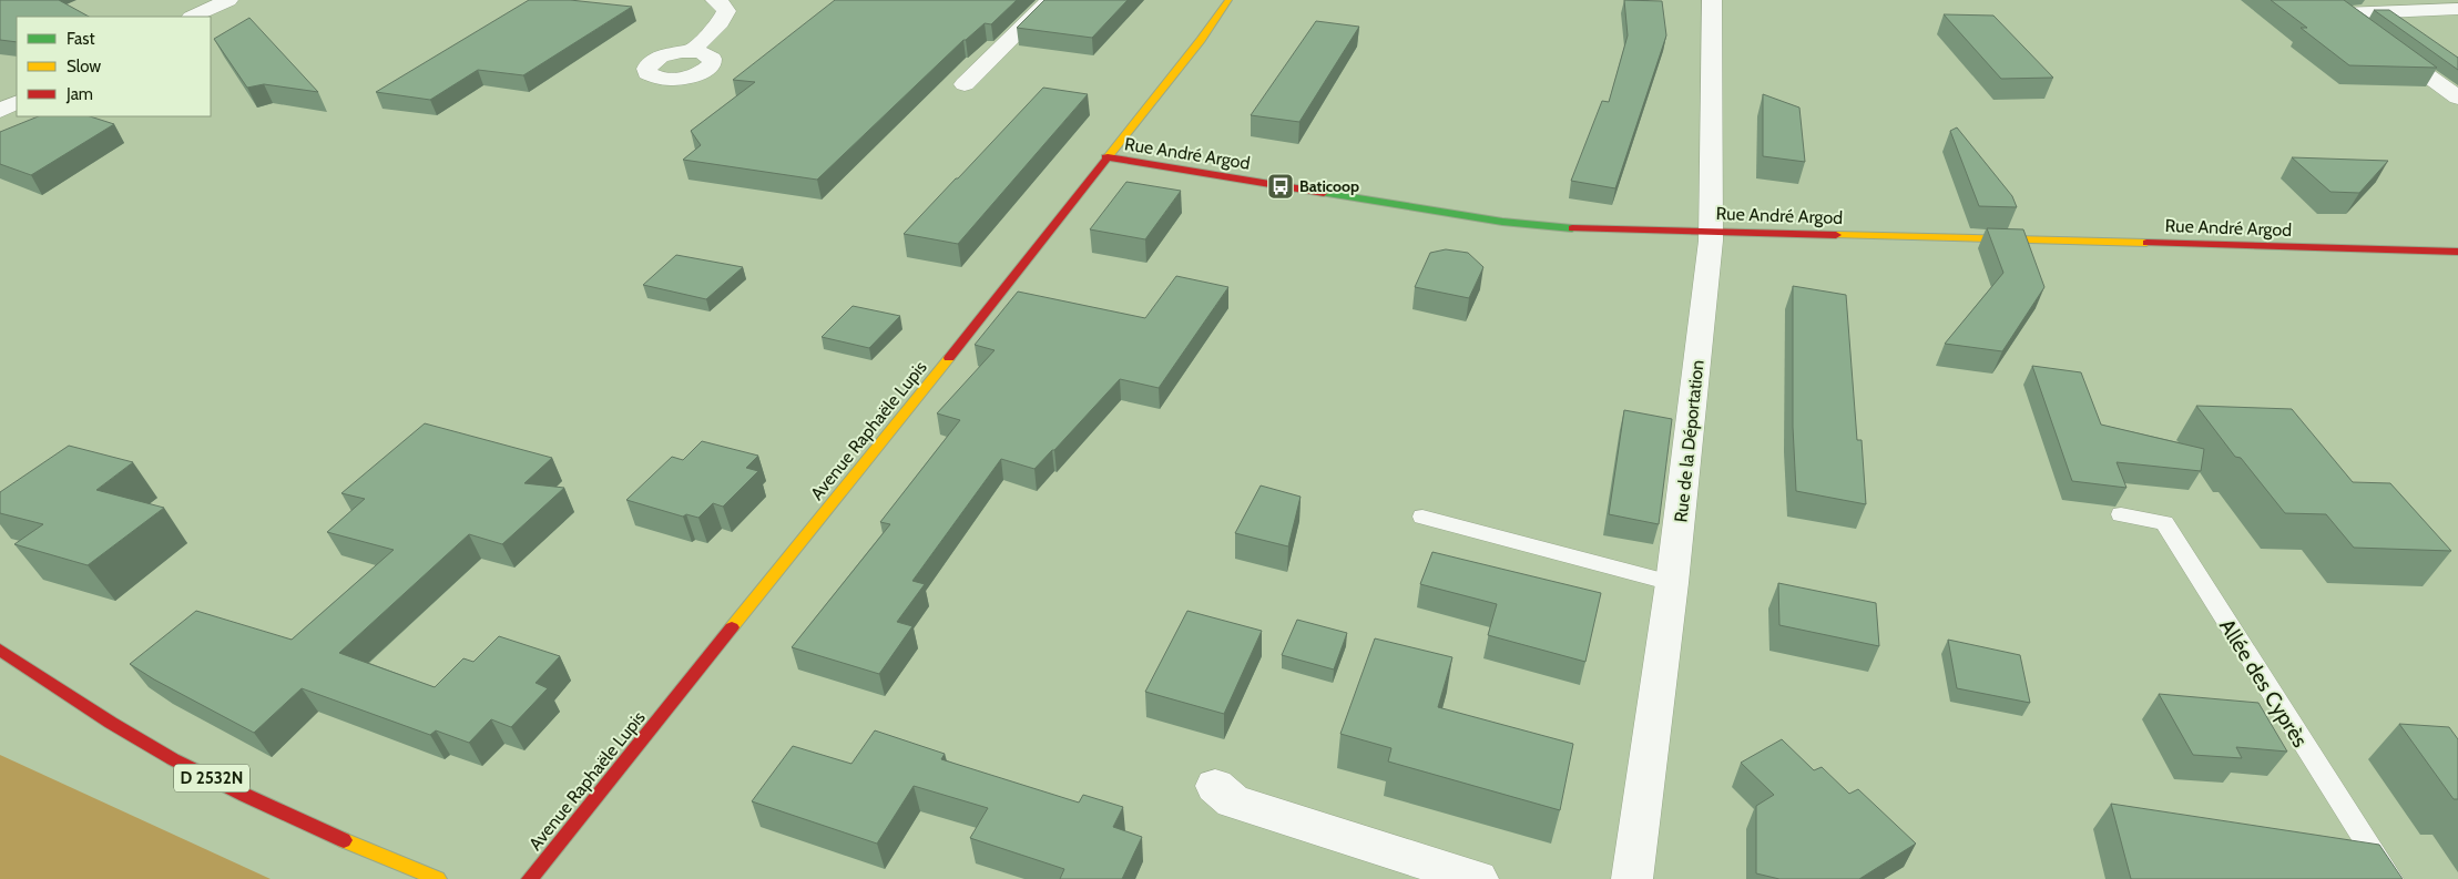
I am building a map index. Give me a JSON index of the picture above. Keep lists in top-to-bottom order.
{
  "streets": {
    "street": [
      "Rue André Argod",
      "Avenue Raphaële Lupis",
      "Rue de la Déportation",
      "D 2532N"
    ],
    "lane": ["Allée des Cyprès"]
  },
  "crossings": [
    ["Rue André Argod", "Avenue Raphaële Lupis"],
    ["Rue André Argod", "Rue de la Déportation"]
  ],
  "places": {
    "bus stop": ["Baticoop"]
  },
  "legend": ["Fast", "Slow", "Jam"]
}
